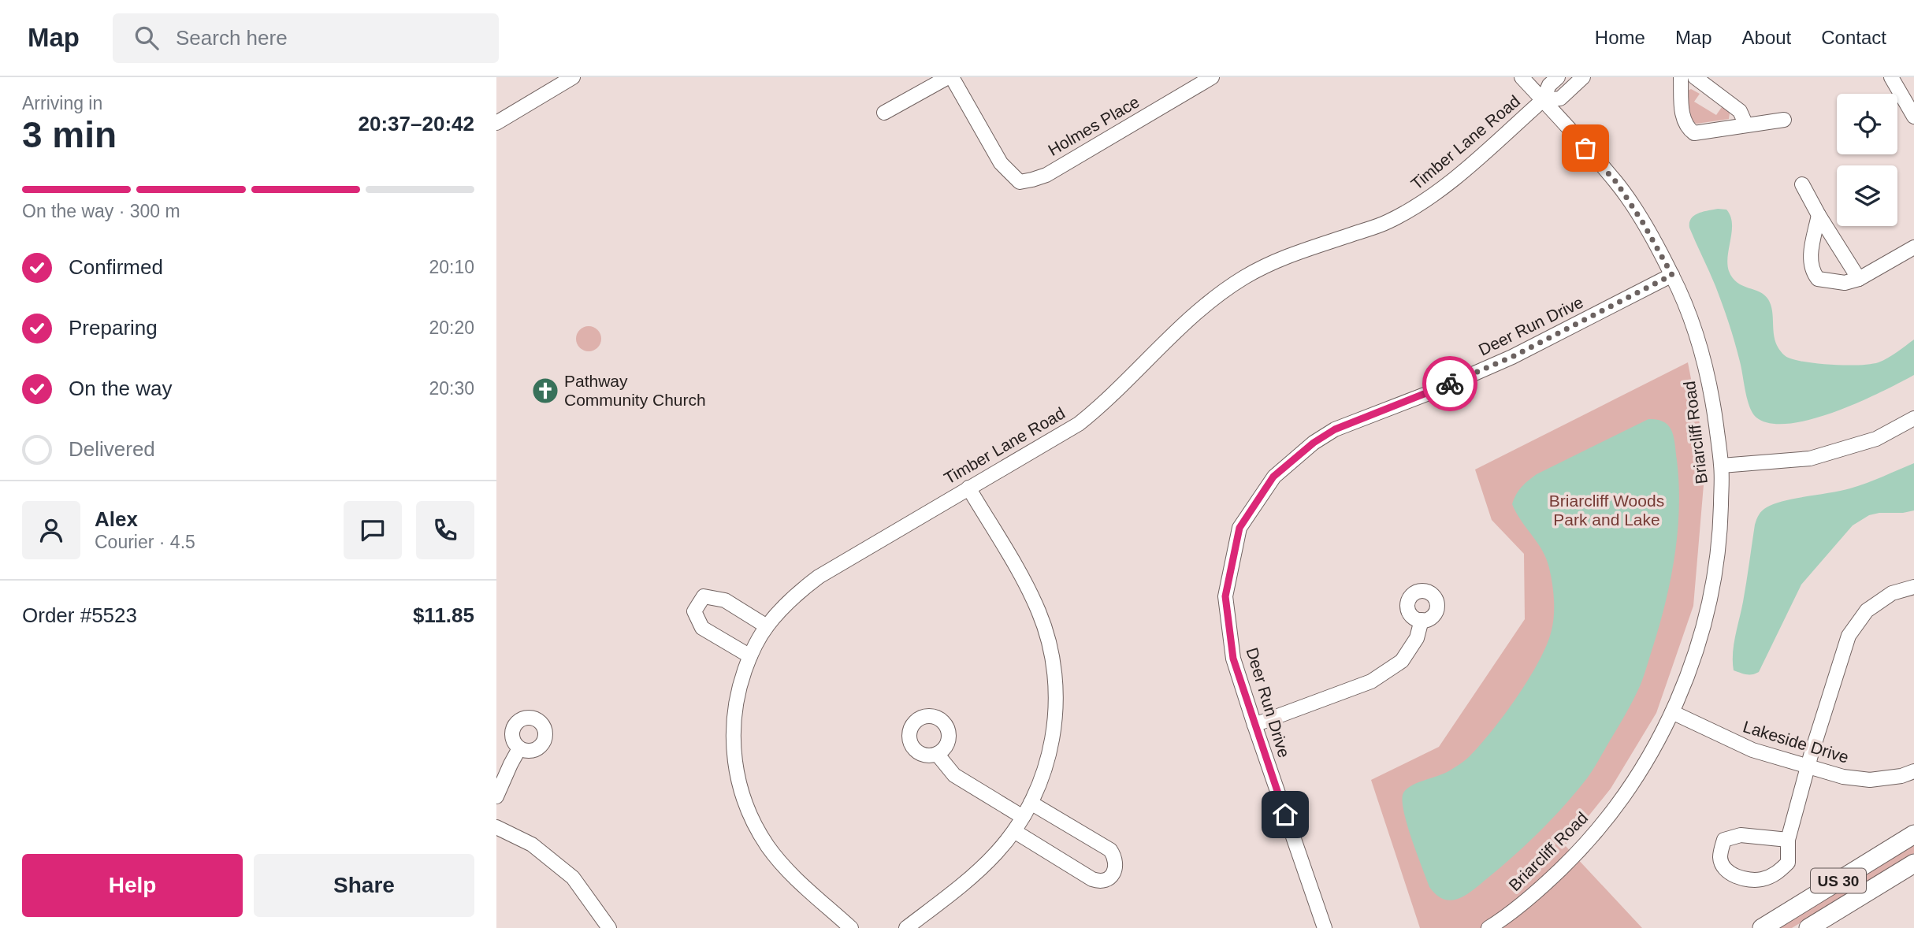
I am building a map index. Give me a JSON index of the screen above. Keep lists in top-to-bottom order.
{
  "streets": {
    "main road": ["US 30"],
    "street": [
      "Holmes Place",
      "Timber Lane Road",
      "Deer Run Drive",
      "Briarcliff Road",
      "Lakeside Drive"
    ]
  },
  "crossings": [
    ["Timber Lane Road", "Briarcliff Road"],
    ["Deer Run Drive", "Briarcliff Road"],
    ["Briarcliff Road", "Lakeside Drive"]
  ],
  "parks": ["Briarcliff Woods Park and Lake"],
  "places": {
    "church": ["Pathway Community Church"]
  },
  "page": {
    "header": "Map",
    "search": "Search here",
    "nav": [
      "Home",
      "Map",
      "About",
      "Contact"
    ],
    "heading": ["3 min", "Arriving in", "20:37–20:42"],
    "panel": [
      "Alex",
      "Courier · 4.5",
      "Order #5523",
      "$11.85"
    ],
    "bar": "On the way · 300 m",
    "list": [
      ["Confirmed", "20:10"],
      ["Preparing", "20:20"],
      ["On the way", "20:30"],
      "Delivered"
    ],
    "buttons": ["Help", "Share"]
  }
}
